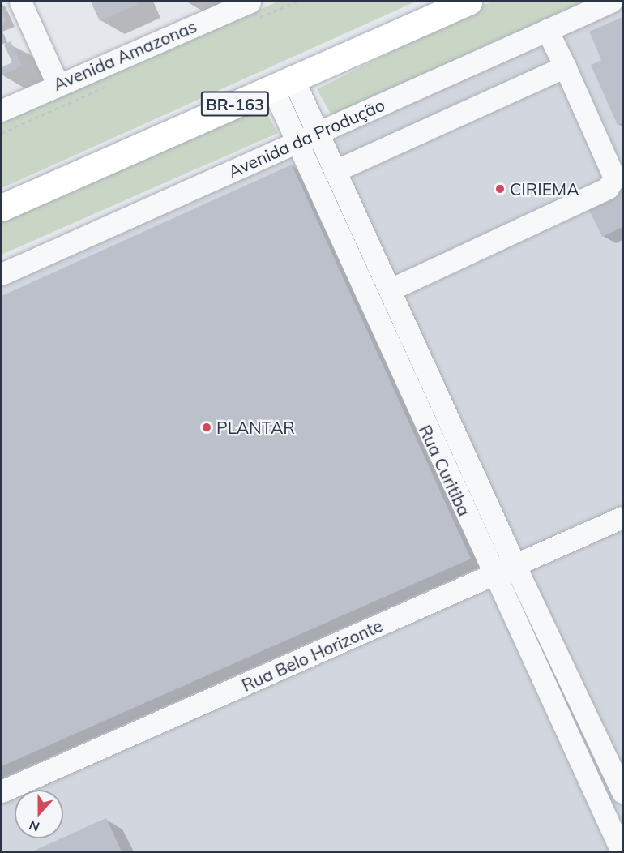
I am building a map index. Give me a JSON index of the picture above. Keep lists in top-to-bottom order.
{
  "streets": {
    "highway": ["BR-163"],
    "street": [
      "Avenida Amazonas",
      "Avenida da Produção",
      "Rua Curitiba",
      "Rua Belo Horizonte"
    ]
  },
  "crossings": [
    ["BR-163", "Rua Curitiba"],
    ["Avenida da Produção", "Rua Curitiba"],
    ["Rua Curitiba", "Rua Belo Horizonte"]
  ],
  "places": ["CIRIEMA", "PLANTAR"],
  "north": "bottom"
}
